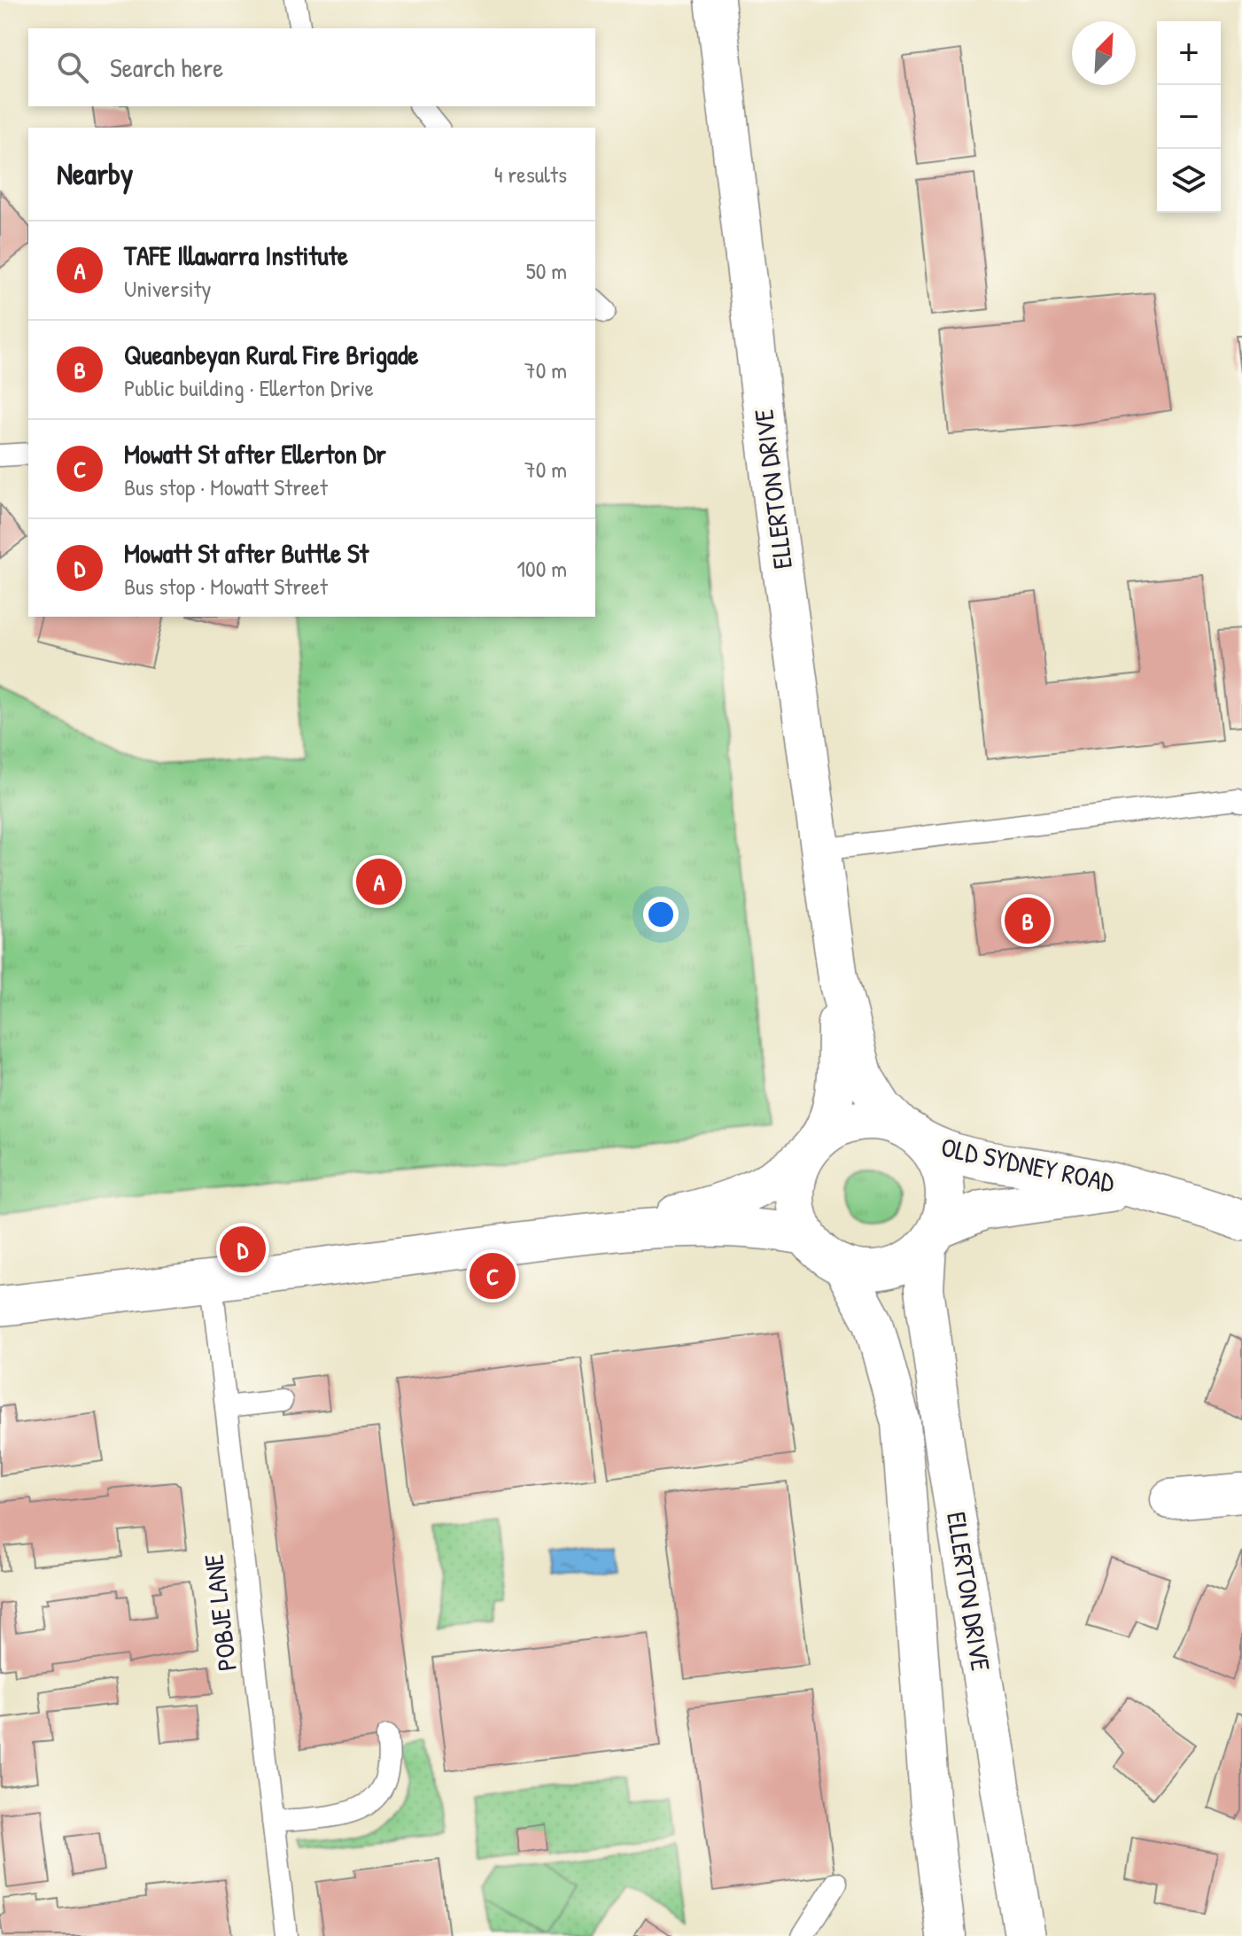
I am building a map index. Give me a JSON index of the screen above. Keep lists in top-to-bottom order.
{
  "streets": {
    "main road": ["ELLERTON DRIVE", "OLD SYDNEY ROAD"],
    "lane": ["POBJE LANE"]
  },
  "crossings": [
    ["ELLERTON DRIVE", "OLD SYDNEY ROAD"]
  ],
  "north": "top right",
  "page": {
    "map_buttons": ["+", "−"],
    "search": "Search here",
    "heading": ["Nearby", "4 results"],
    "list": [
      {
        "mark": "A",
        "name": "TAFE Illawarra Institute",
        "note": "University",
        "value": "50 m"
      },
      {
        "mark": "B",
        "name": "Queanbeyan Rural Fire Brigade",
        "note": "Public building · Ellerton Drive",
        "value": "70 m"
      },
      {
        "mark": "C",
        "name": "Mowatt St after Ellerton Dr",
        "note": "Bus stop · Mowatt Street",
        "value": "70 m"
      },
      {
        "mark": "D",
        "name": "Mowatt St after Buttle St",
        "note": "Bus stop · Mowatt Street",
        "value": "100 m"
      }
    ],
    "pins": [
      "A",
      "B",
      "D",
      "C"
    ]
  }
}
